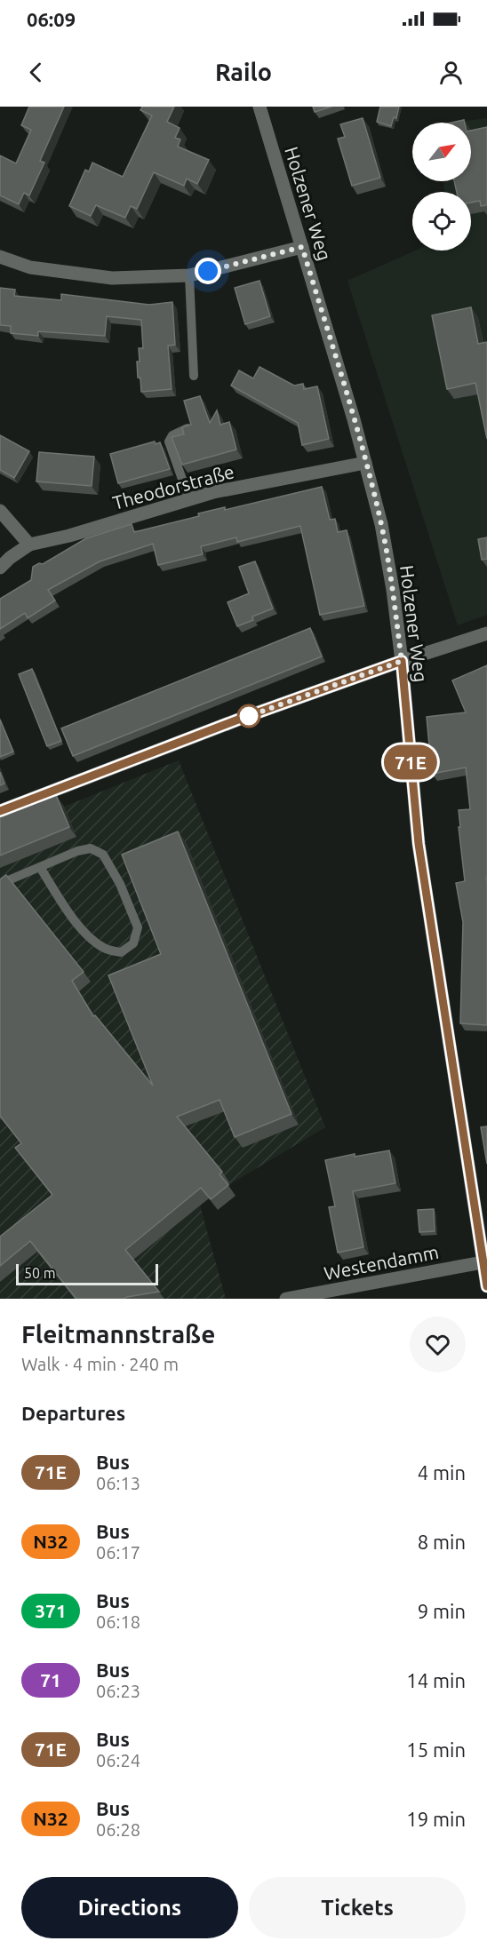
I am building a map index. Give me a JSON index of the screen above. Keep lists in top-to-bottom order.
{
  "streets": {
    "street": ["Holzener Weg", "Theodorstraße", "Westendamm"]
  },
  "crossings": [
    ["Holzener Weg", "Theodorstraße"],
    ["Holzener Weg", "Westendamm"]
  ],
  "lines": ["bus line 71E"],
  "scale_bar": "50 m",
  "north": "top right",
  "page": {
    "status": "06:09",
    "header": "Railo",
    "on_map": "71E",
    "scale": "50 m",
    "heading": [
      ["Fleitmannstraße", "Walk · 4 min · 240 m"],
      "Departures"
    ],
    "list": [
      {
        "mark": "71E",
        "name": "Bus",
        "note": "06:13",
        "value": "4 min"
      },
      {
        "mark": "N32",
        "name": "Bus",
        "note": "06:17",
        "value": "8 min"
      },
      {
        "mark": "371",
        "name": "Bus",
        "note": "06:18",
        "value": "9 min"
      },
      {
        "mark": "71",
        "name": "Bus",
        "note": "06:23",
        "value": "14 min"
      },
      {
        "mark": "71E",
        "name": "Bus",
        "note": "06:24",
        "value": "15 min"
      },
      {
        "mark": "N32",
        "name": "Bus",
        "note": "06:28",
        "value": "19 min"
      }
    ],
    "buttons": ["Directions", "Tickets"]
  }
}
